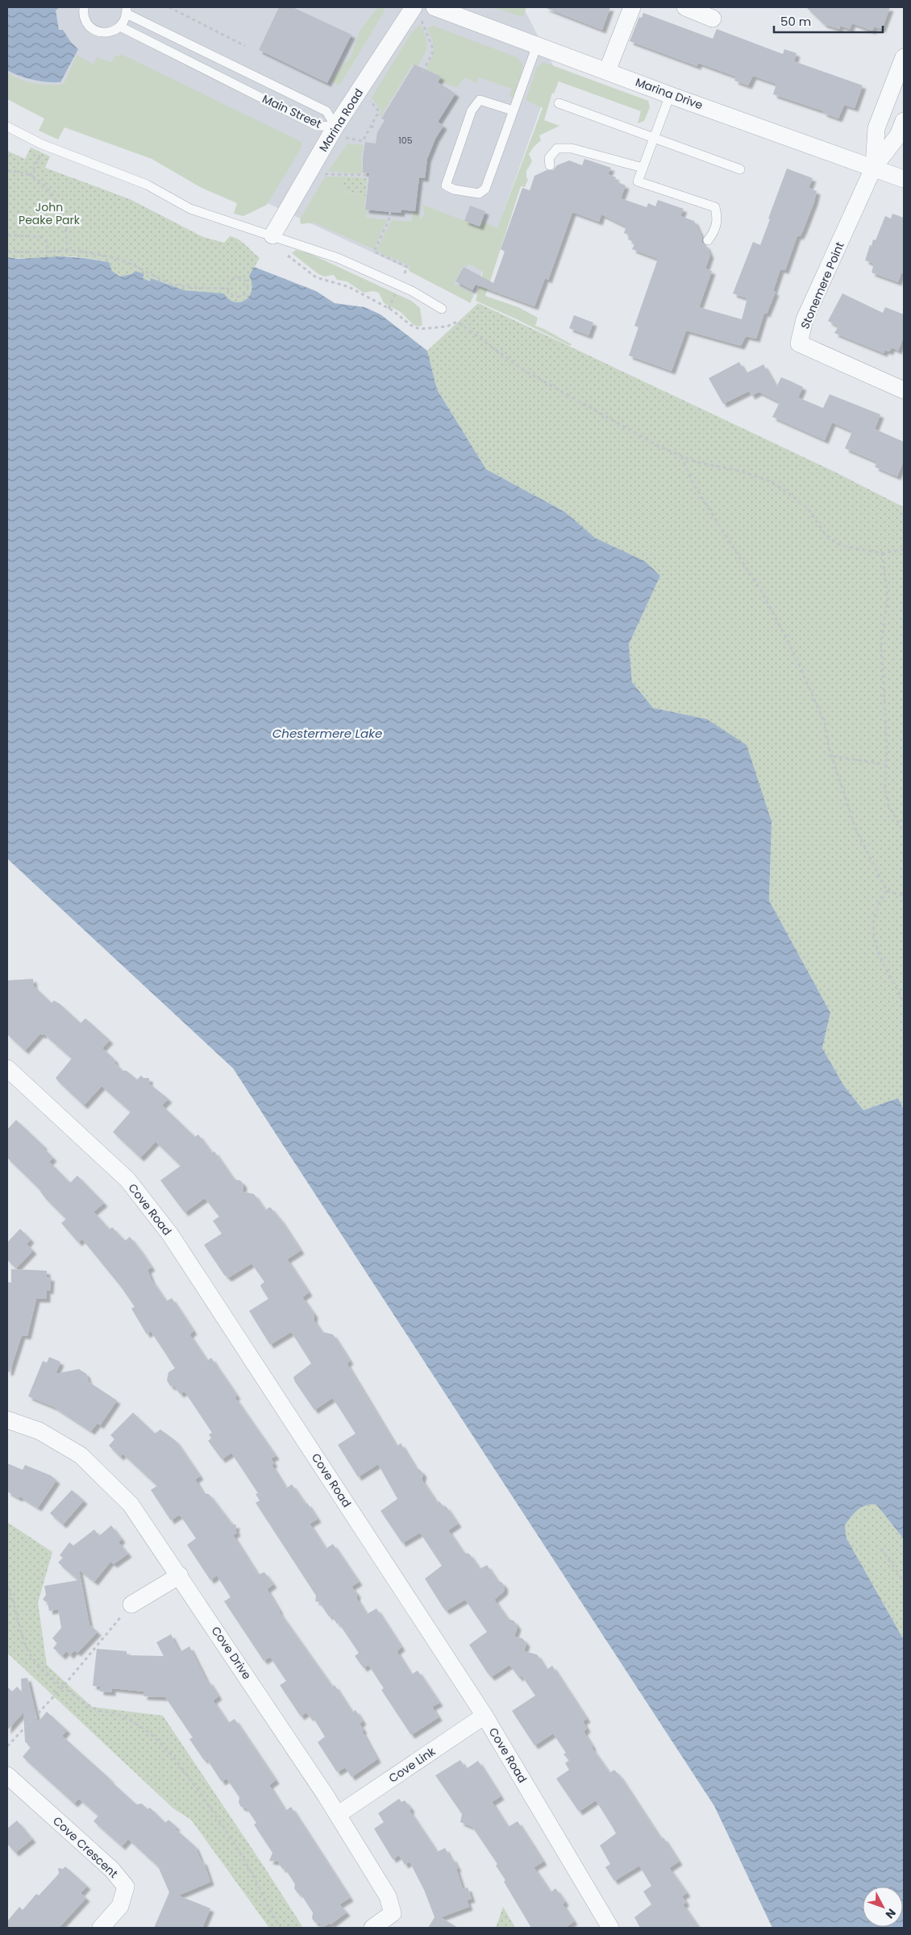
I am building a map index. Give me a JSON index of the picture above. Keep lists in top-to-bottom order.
{
  "streets": {
    "street": [
      "Marina Drive",
      "Marina Road",
      "Stonemere Point",
      "Cove Road",
      "Cove Drive",
      "Cove Link",
      "Cove Crescent"
    ],
    "lane": ["Main Street"]
  },
  "crossings": [
    ["Marina Drive", "Stonemere Point"],
    ["Main Street", "Marina Road"],
    ["Cove Road", "Cove Link"],
    ["Cove Drive", "Cove Link"]
  ],
  "water": ["Chestermere Lake"],
  "parks": ["John Peake Park"],
  "house_numbers": ["105"],
  "scale_bar": "50 m",
  "north": "bottom right"
}
